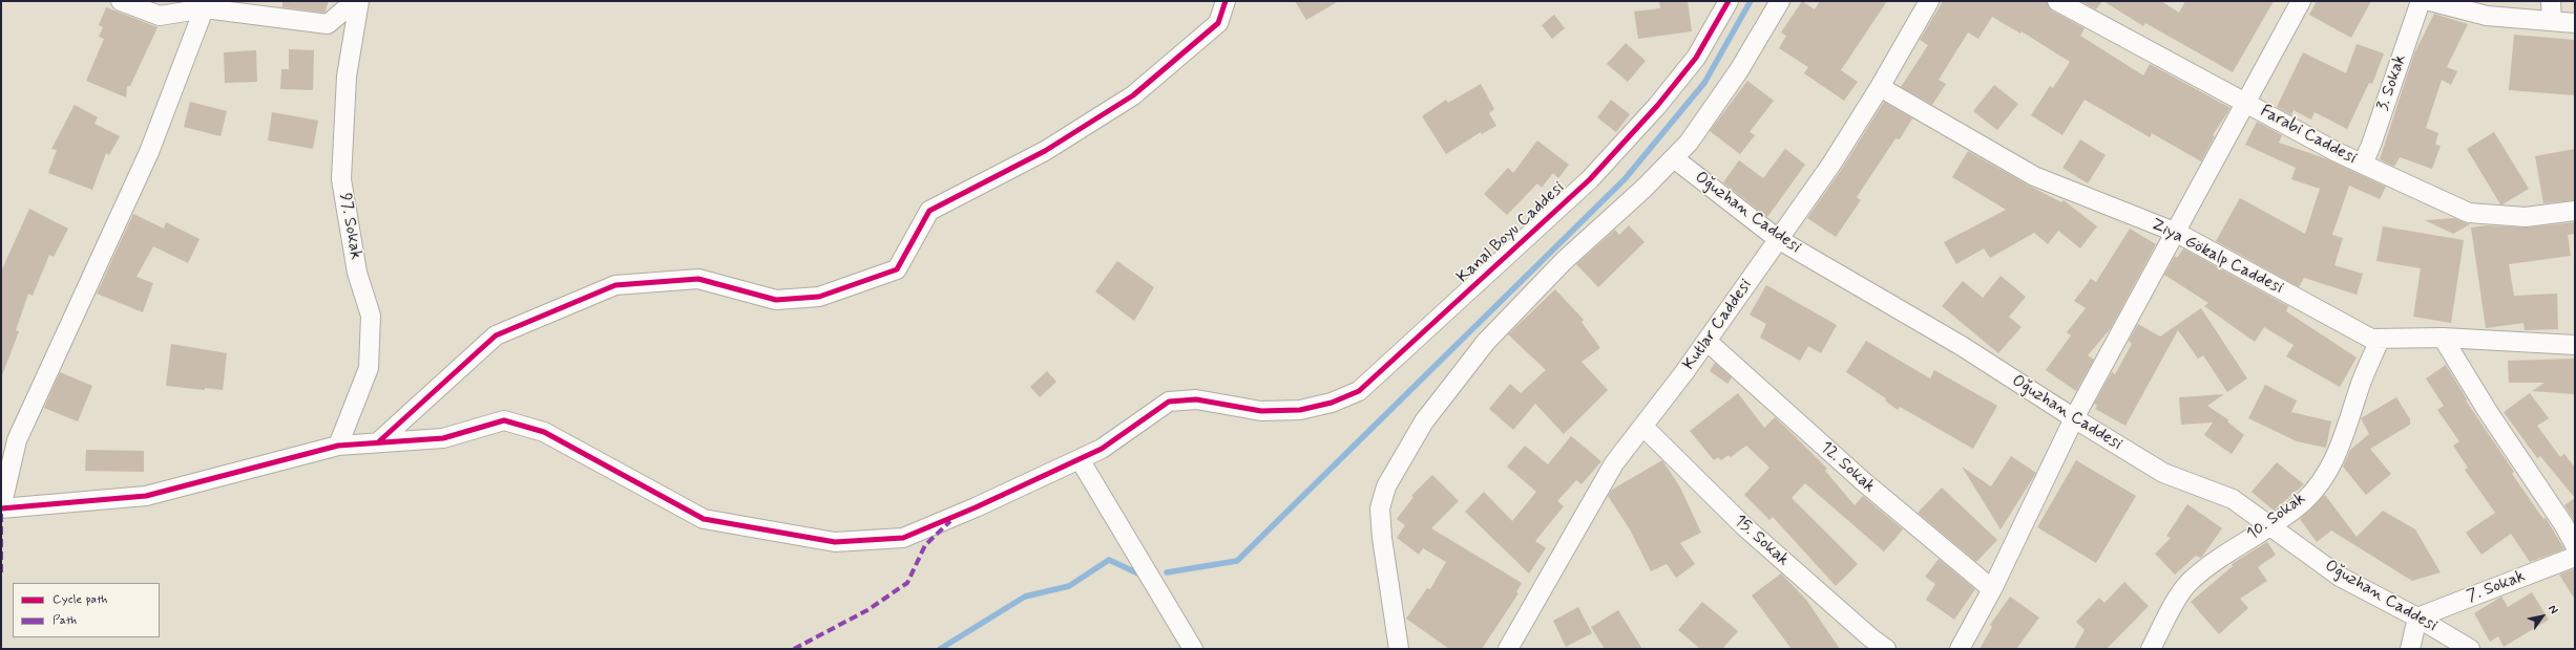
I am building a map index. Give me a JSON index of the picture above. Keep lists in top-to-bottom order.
{
  "streets": {
    "street": [
      "3. Sokak",
      "Farabi Caddesi",
      "Oğuzhan Caddesi",
      "97. Sokak",
      "Kanal Boyu Caddesi",
      "Ziya Gökalp Caddesi",
      "Kutlar Caddesi",
      "12. Sokak",
      "10. Sokak",
      "15. Sokak",
      "7. Sokak"
    ]
  },
  "crossings": [
    ["3. Sokak", "Farabi Caddesi"],
    ["Oğuzhan Caddesi", "Kutlar Caddesi"],
    ["Oğuzhan Caddesi", "10. Sokak"],
    ["Oğuzhan Caddesi", "7. Sokak"],
    ["97. Sokak", "Kanal Boyu Caddesi"],
    ["Ziya Gökalp Caddesi", "Kutlar Caddesi"],
    ["Ziya Gökalp Caddesi", "10. Sokak"],
    ["Kutlar Caddesi", "12. Sokak"],
    ["Kutlar Caddesi", "15. Sokak"]
  ],
  "legend": ["Cycle path", "Path"],
  "north": "top right"
}
